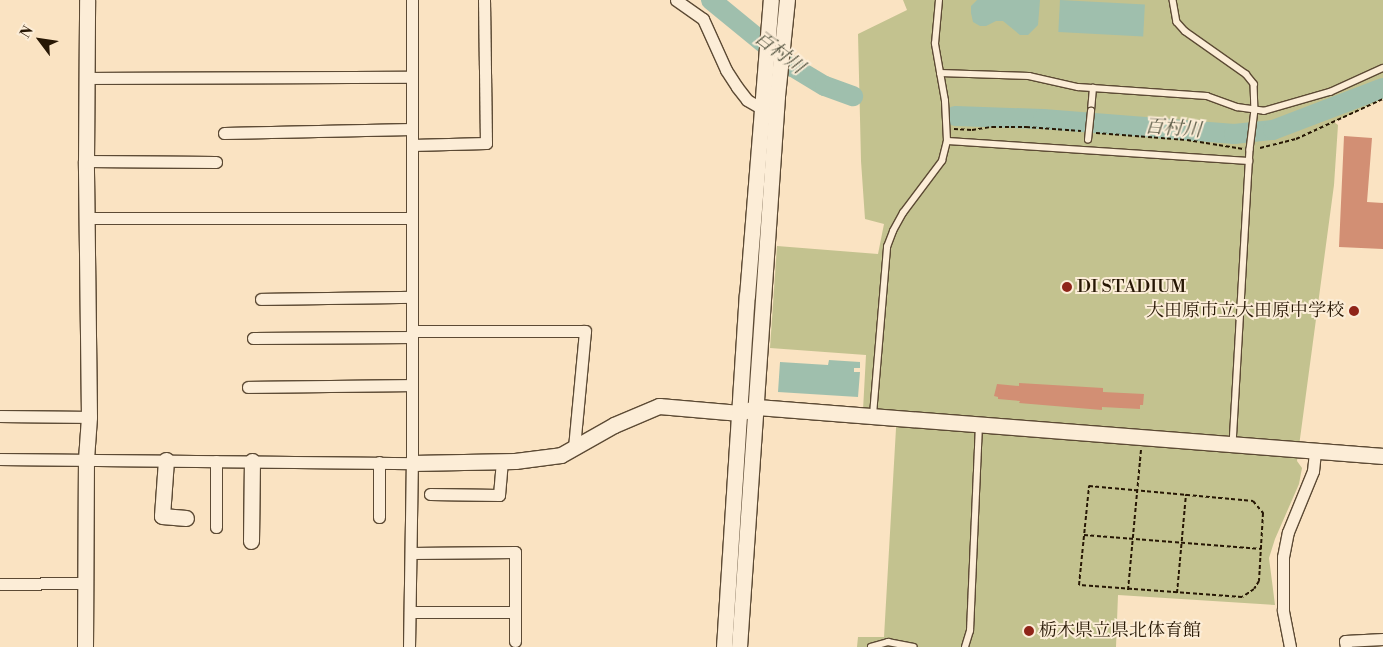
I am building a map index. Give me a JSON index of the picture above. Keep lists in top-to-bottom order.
{
  "water": ["百村川"],
  "places": ["DI STADIUM", "大田原市立大田原中学校", "栃木県立県北体育館"],
  "north": "top left"
}
